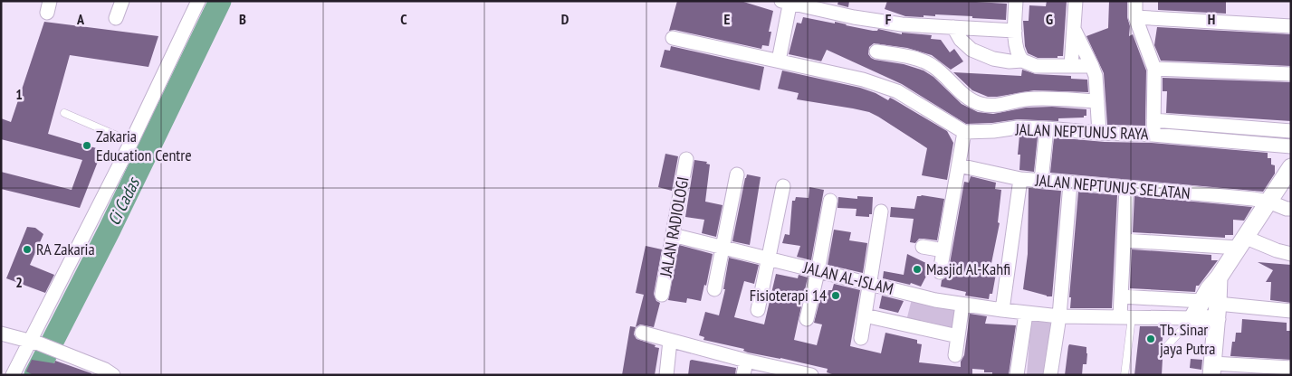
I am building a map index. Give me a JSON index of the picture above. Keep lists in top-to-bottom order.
{
  "streets": {
    "street": [
      "JALAN NEPTUNUS RAYA",
      "JALAN NEPTUNUS SELATAN",
      "JALAN RADIOLOGI",
      "JALAN AL-ISLAM"
    ]
  },
  "crossings": [
    ["JALAN RADIOLOGI", "JALAN AL-ISLAM"]
  ],
  "water": ["Ci Cadas"],
  "places": [
    "Zakaria Education Centre",
    "RA Zakaria",
    "Masjid Al-Kahfi",
    "Fisioterapi 14",
    "Tb. Sinar jaya Putra"
  ],
  "grid": {
    "columns": [
      "A",
      "B",
      "C",
      "D",
      "E",
      "F",
      "G",
      "H"
    ],
    "rows": ["1", "2"]
  }
}
